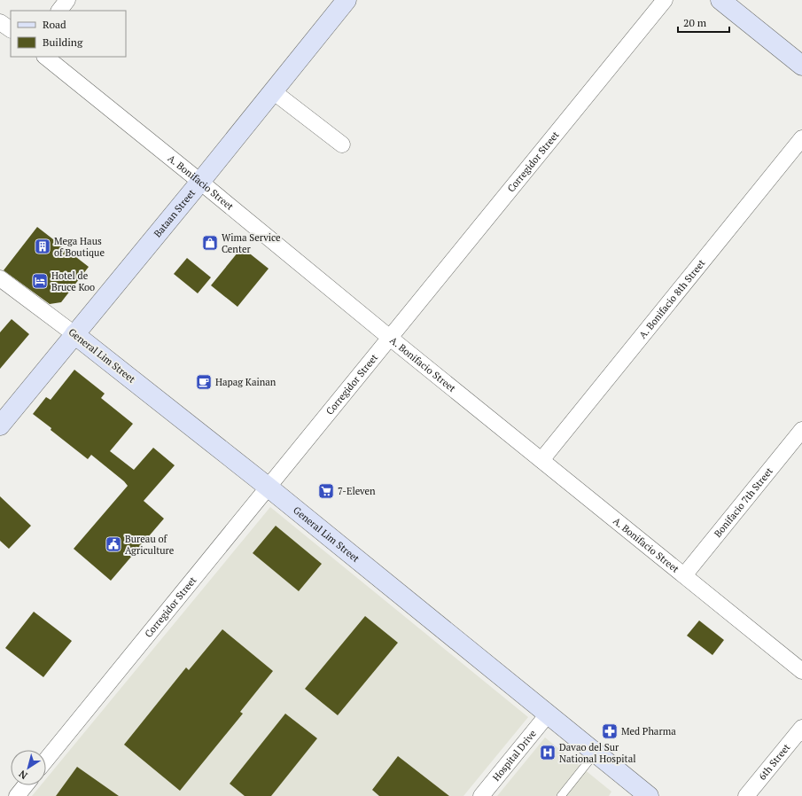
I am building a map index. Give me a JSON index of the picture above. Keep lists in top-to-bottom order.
{
  "streets": {
    "street": [
      "Corregidor Street",
      "A. Bonifacio Street",
      "Bataan Street",
      "A. Bonifacio 8th Street",
      "General Lim Street",
      "Bonifacio 7th Street",
      "Hospital Drive",
      "6th Street"
    ]
  },
  "crossings": [
    ["Corregidor Street", "A. Bonifacio Street"],
    ["Corregidor Street", "General Lim Street"],
    ["A. Bonifacio Street", "Bataan Street"],
    ["A. Bonifacio Street", "A. Bonifacio 8th Street"],
    ["A. Bonifacio Street", "Bonifacio 7th Street"],
    ["Bataan Street", "General Lim Street"],
    ["General Lim Street", "Hospital Drive"]
  ],
  "places": {
    "shop": ["Wima Service Center"],
    "building": ["Mega Haus of Boutique"],
    "hotel": ["Hotel de Bruce Koo"],
    "cafe": ["Hapag Kainan"],
    "supermarket": ["7-Eleven"],
    "public building": ["Bureau of Agriculture"],
    "pharmacy": ["Med Pharma"],
    "hospital": ["Davao del Sur National Hospital"]
  },
  "legend": ["Road", "Building"],
  "scale_bar": "20 m",
  "north": "bottom left"
}
